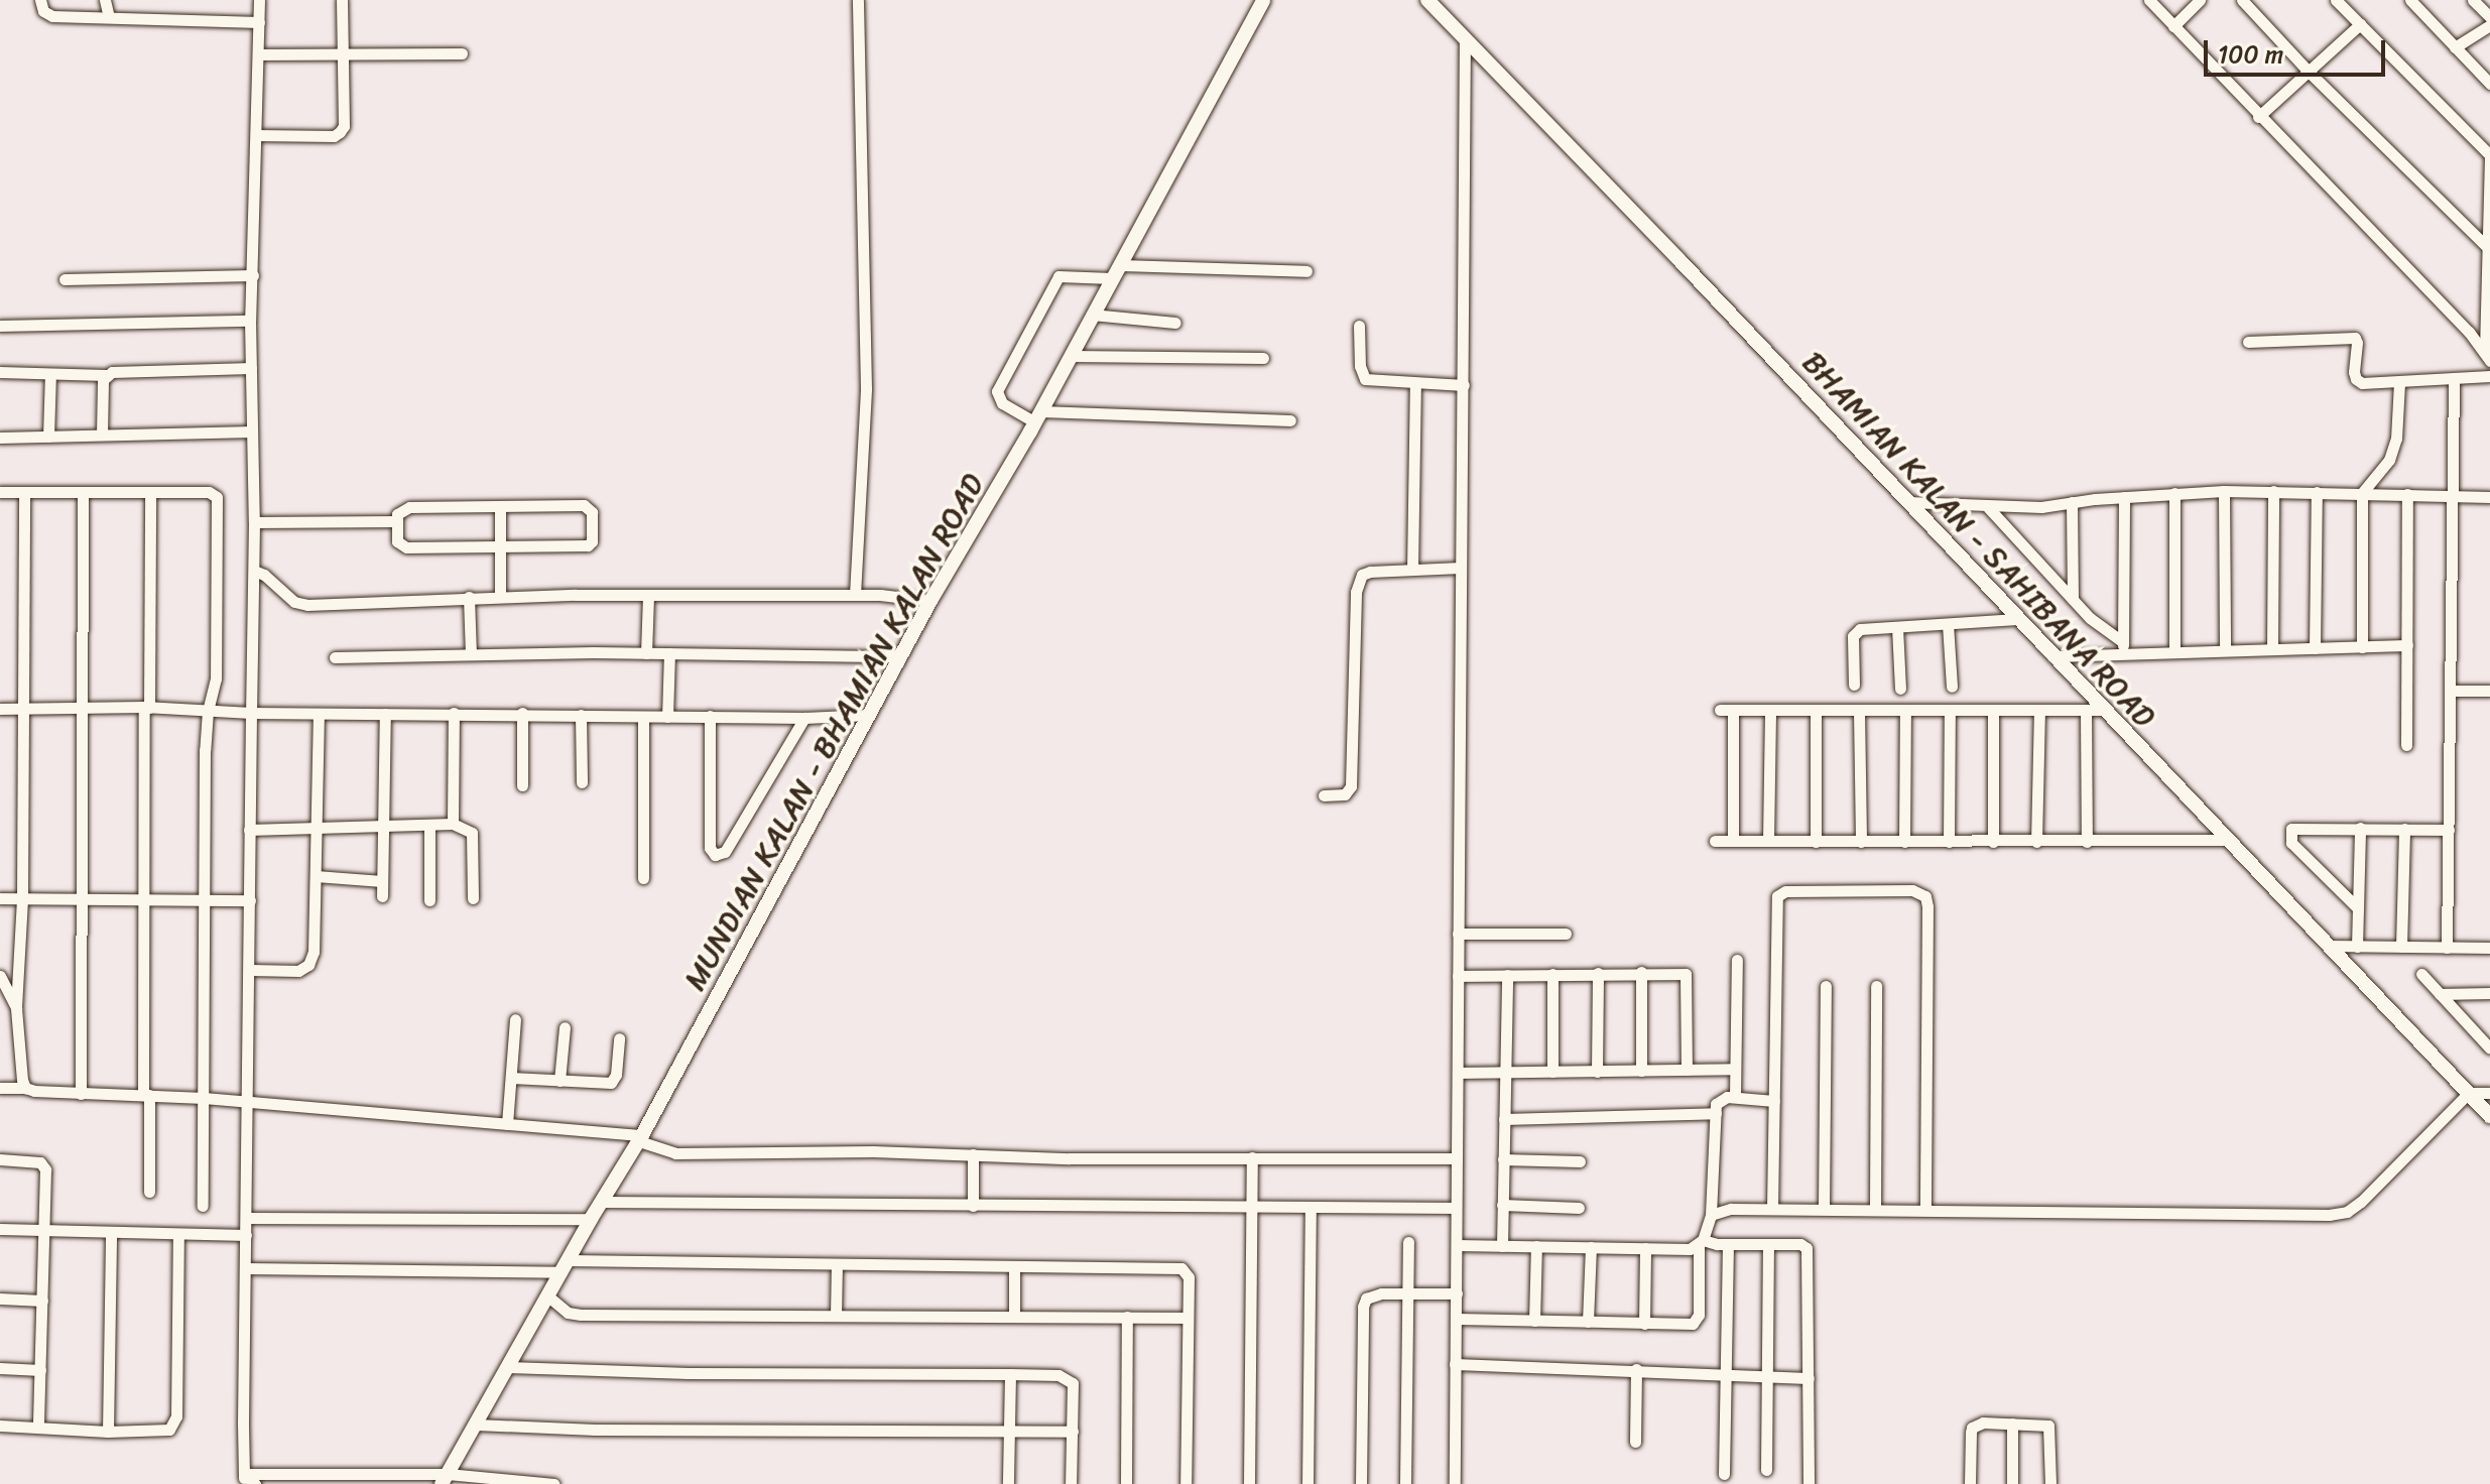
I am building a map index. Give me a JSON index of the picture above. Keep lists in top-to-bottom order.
{
  "streets": {
    "street": ["BHAMIAN KALAN - SAHIBANA ROAD", "MUNDIAN KALAN - BHAMIAN KALAN ROAD"]
  },
  "scale_bar": "100 m"
}
